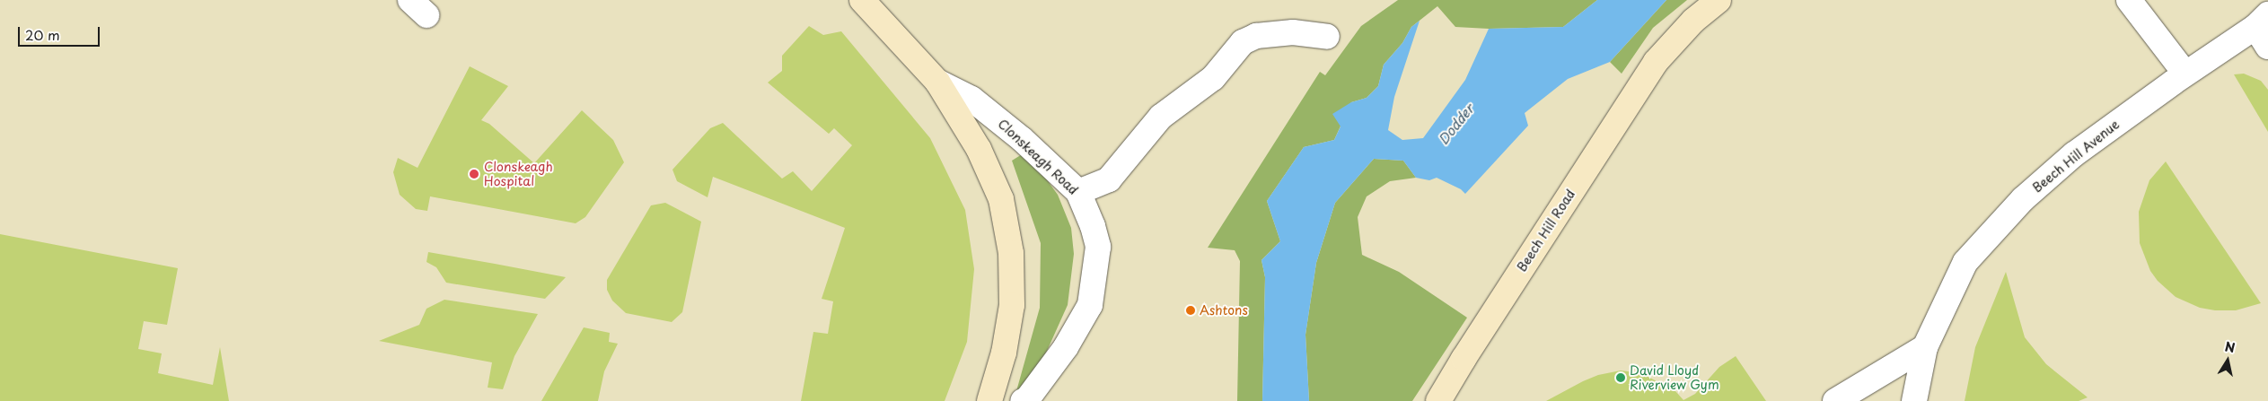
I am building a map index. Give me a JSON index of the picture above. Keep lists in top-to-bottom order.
{
  "streets": {
    "street": ["Beech Hill Avenue", "Clonskeagh Road", "Beech Hill Road"]
  },
  "water": ["Dodder"],
  "places": ["Clonskeagh Hospital", "Ashtons", "David Lloyd Riverview Gym"],
  "scale_bar": "20 m",
  "north": "top"
}
